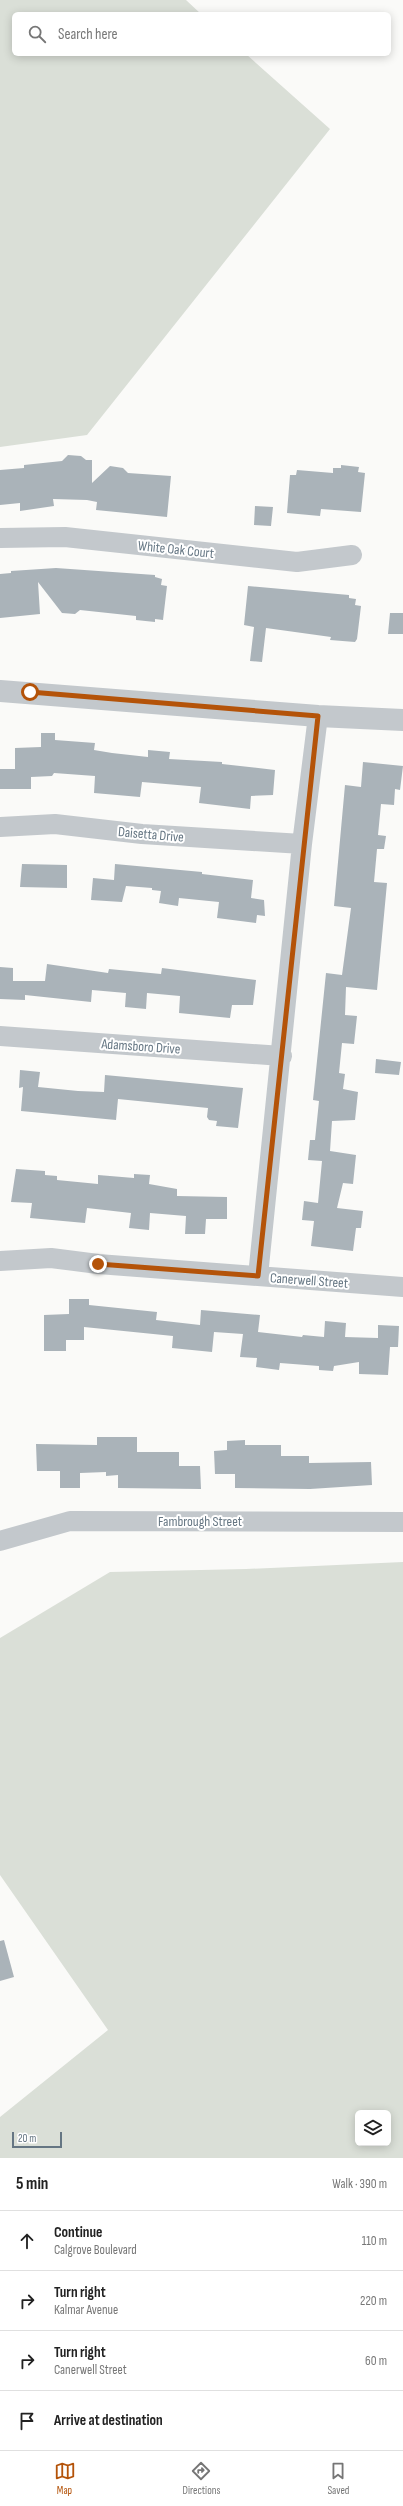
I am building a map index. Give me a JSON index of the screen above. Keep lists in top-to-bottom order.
{
  "streets": {
    "street": [
      "White Oak Court",
      "Daisetta Drive",
      "Adamsboro Drive",
      "Canerwell Street",
      "Fambrough Street"
    ]
  },
  "scale_bar": "20 m",
  "page": {
    "search": "Search here",
    "scale": "20 m",
    "heading": ["5 min", "Walk · 390 m"],
    "list": [
      ["Continue", "Calgrove Boulevard", "110 m"],
      ["Turn right", "Kalmar Avenue", "220 m"],
      ["Turn right", "Canerwell Street", "60 m"],
      "Arrive at destination"
    ],
    "nav": ["Map", "Directions", "Saved"]
  }
}
